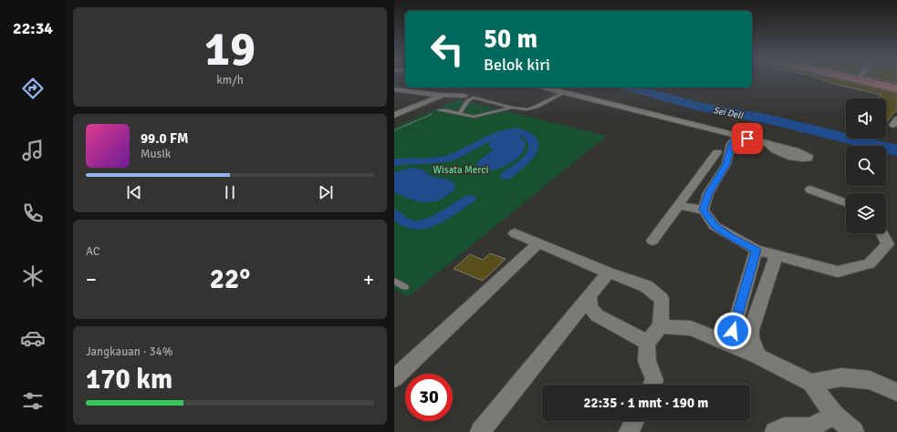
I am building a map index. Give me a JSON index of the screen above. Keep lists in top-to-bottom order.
{
  "water": ["Sei Deli"],
  "parks": ["Wisata Merci"],
  "page": {
    "tabs": "22:34",
    "tile": [
      ["19", "km/h"],
      "AC",
      ["Jangkauan · 34%", "170 km"]
    ],
    "turn": ["50 m", "Belok kiri"],
    "song": ["99.0 FM", "Musik"],
    "heat": ["−", "22°", "+"],
    "limit": "30",
    "trip": "22:35 · 1 mnt · 190 m"
  }
}
